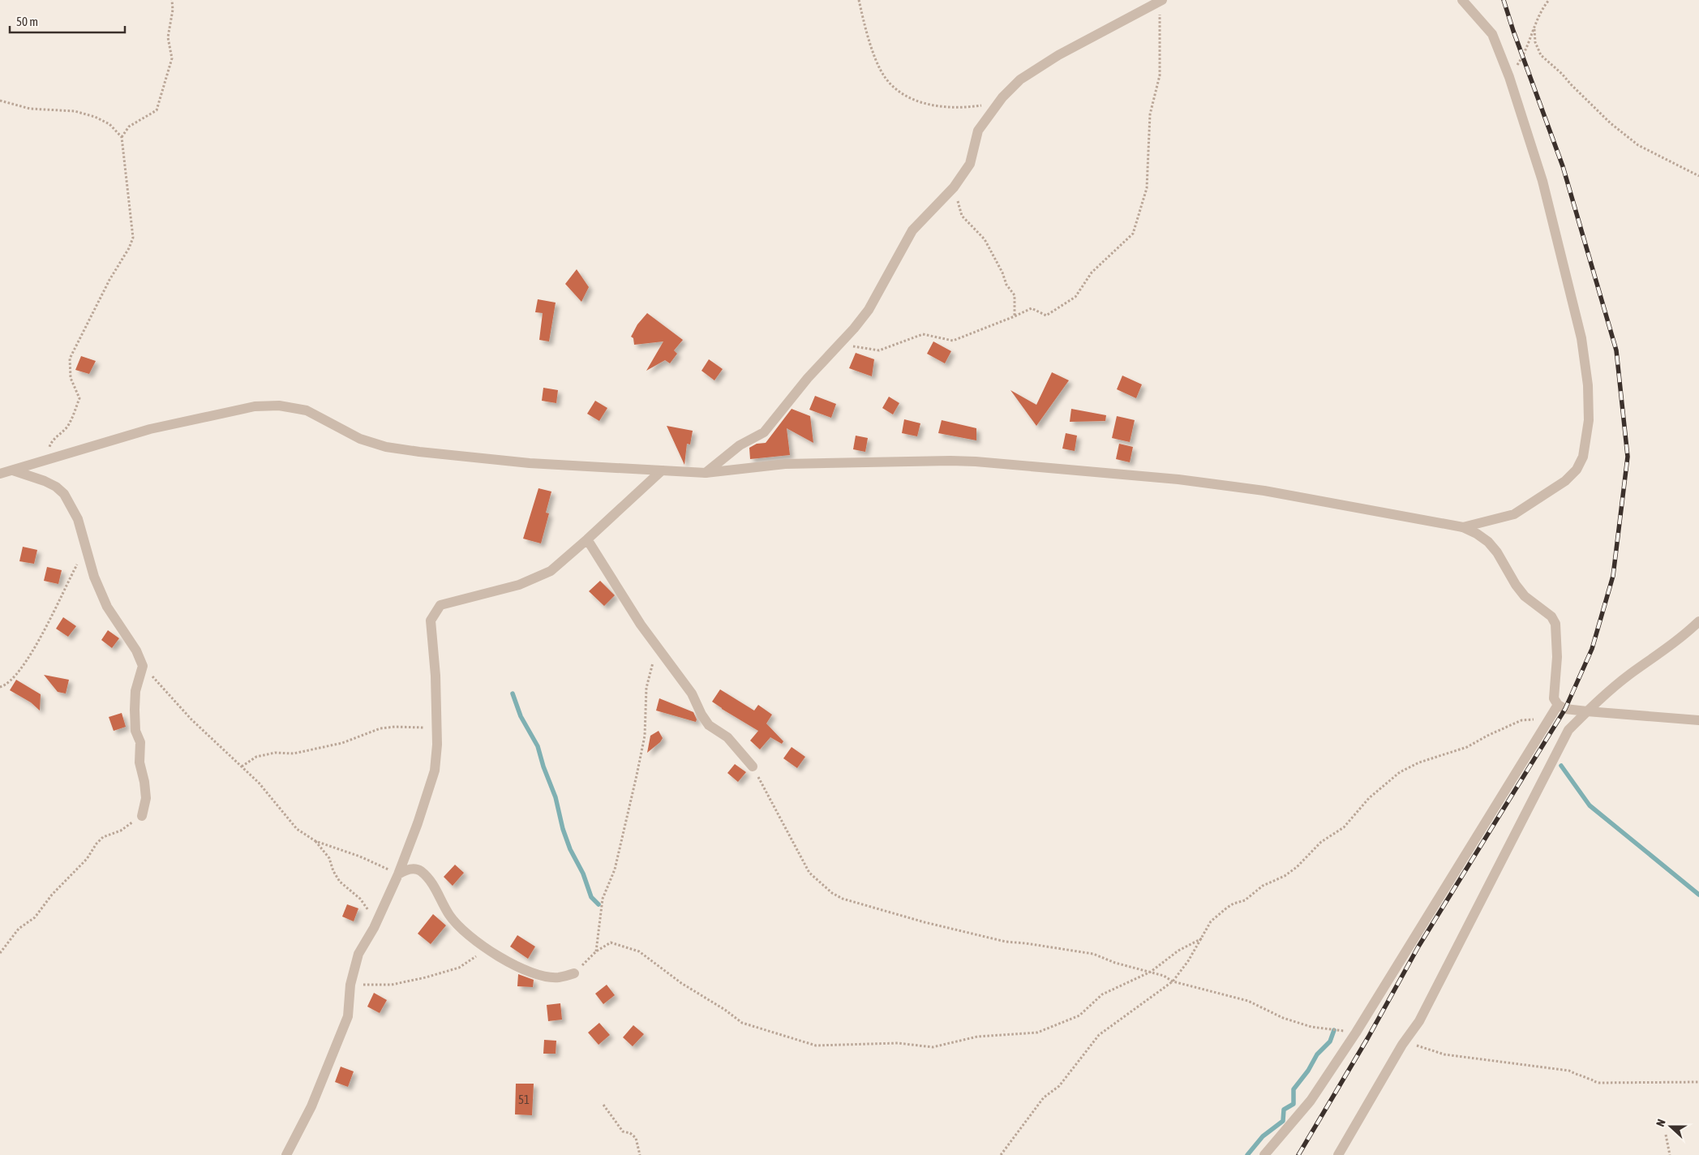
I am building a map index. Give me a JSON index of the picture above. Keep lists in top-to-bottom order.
{
  "house_numbers": ["51"],
  "scale_bar": "50 m",
  "north": "left"
}
